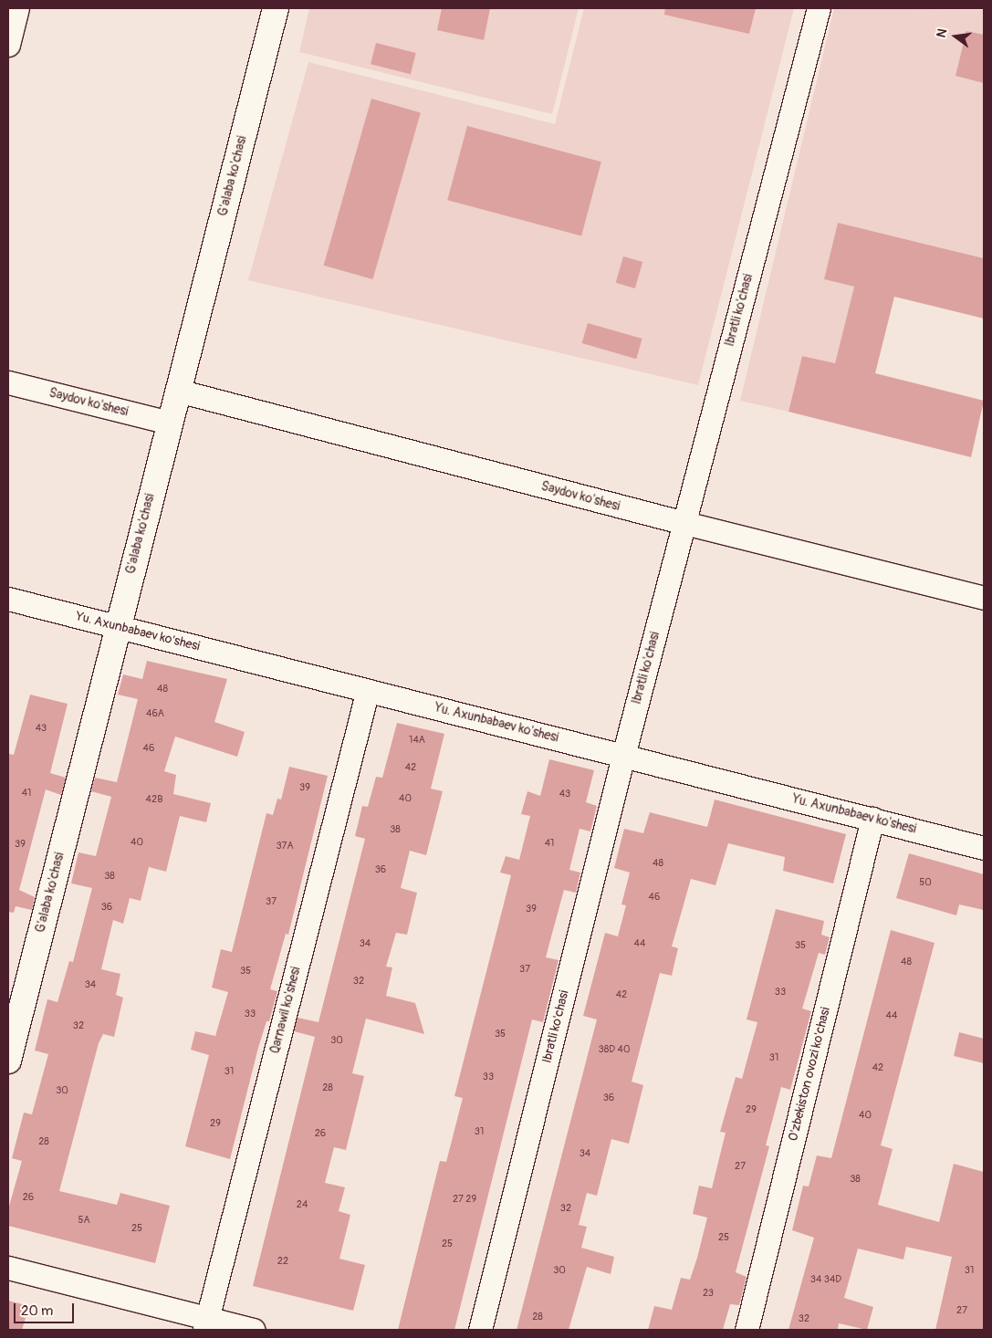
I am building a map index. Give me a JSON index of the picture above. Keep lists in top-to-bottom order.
{
  "streets": {
    "street": [
      "G'alaba ko'chasi",
      "Ibratli ko'chasi",
      "Saydov ko'shesi",
      "Yu. Axunbabaev ko'shesi",
      "Qarnawil ko'shesi",
      "O'zbekiston ovozi ko'chasi"
    ]
  },
  "crossings": [
    ["G'alaba ko'chasi", "Saydov ko'shesi"],
    ["G'alaba ko'chasi", "Yu. Axunbabaev ko'shesi"],
    ["Ibratli ko'chasi", "Saydov ko'shesi"],
    ["Ibratli ko'chasi", "Yu. Axunbabaev ko'shesi"],
    ["Yu. Axunbabaev ko'shesi", "Qarnawil ko'shesi"],
    ["Yu. Axunbabaev ko'shesi", "O'zbekiston ovozi ko'chasi"]
  ],
  "house_numbers": [
    "48",
    "46A",
    "43",
    "14A",
    "46",
    "42",
    "39",
    "41",
    "43",
    "40",
    "42B",
    "38",
    "40",
    "41",
    "39",
    "37A",
    "48",
    "36",
    "38",
    "50",
    "46",
    "37",
    "36",
    "39",
    "34",
    "44",
    "35",
    "48",
    "37",
    "35",
    "32",
    "34",
    "33",
    "42",
    "33",
    "44",
    "32",
    "35",
    "30",
    "38D 40",
    "31",
    "42",
    "31",
    "33",
    "28",
    "30",
    "36",
    "29",
    "40",
    "29",
    "31",
    "26",
    "28",
    "34",
    "27",
    "38",
    "26",
    "27 29",
    "24",
    "32",
    "5A",
    "25",
    "25",
    "25",
    "22",
    "30",
    "31",
    "34 34D",
    "23",
    "27",
    "28",
    "32"
  ],
  "scale_bar": "20 m",
  "north": "left"
}
